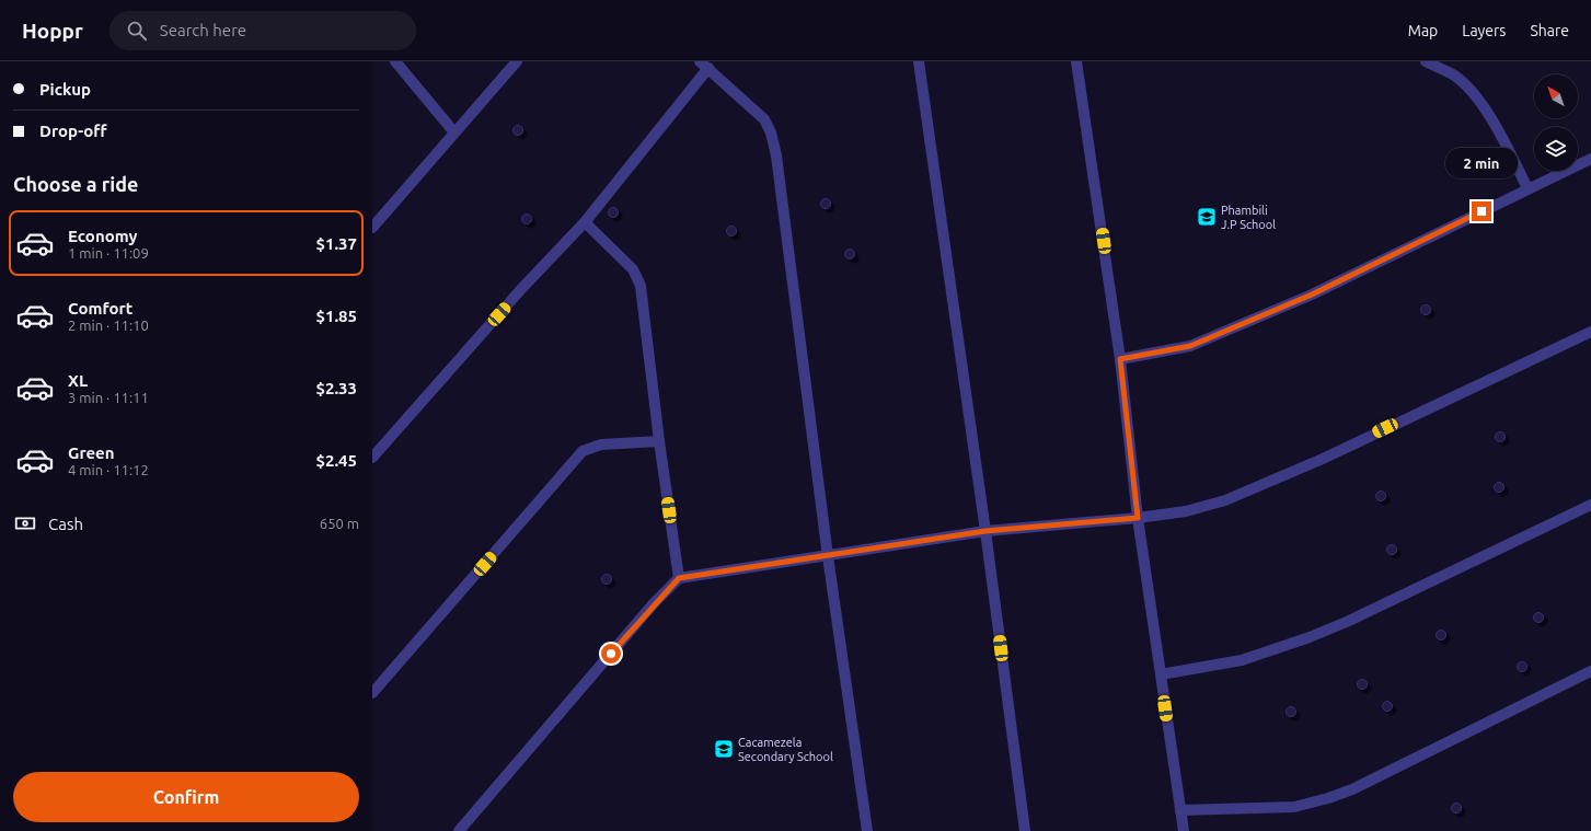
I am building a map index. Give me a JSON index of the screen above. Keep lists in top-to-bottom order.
{
  "places": {
    "school or university": ["Phambili J.P School", "Cacamezela Secondary School"]
  },
  "north": "top left",
  "page": {
    "header": "Hoppr",
    "search": "Search here",
    "nav": ["Map", "Layers", "Share"],
    "banner": ["Pickup", "Drop-off"],
    "bubble": "2 min",
    "heading": "Choose a ride",
    "list": [
      {
        "name": "Economy",
        "note": "1 min · 11:09",
        "value": "$1.37"
      },
      {
        "name": "Comfort",
        "note": "2 min · 11:10",
        "value": "$1.85"
      },
      {
        "name": "XL",
        "note": "3 min · 11:11",
        "value": "$2.33"
      },
      {
        "name": "Green",
        "note": "4 min · 11:12",
        "value": "$2.45"
      }
    ],
    "pay": ["Cash", "650 m"],
    "buttons": "Confirm"
  }
}
